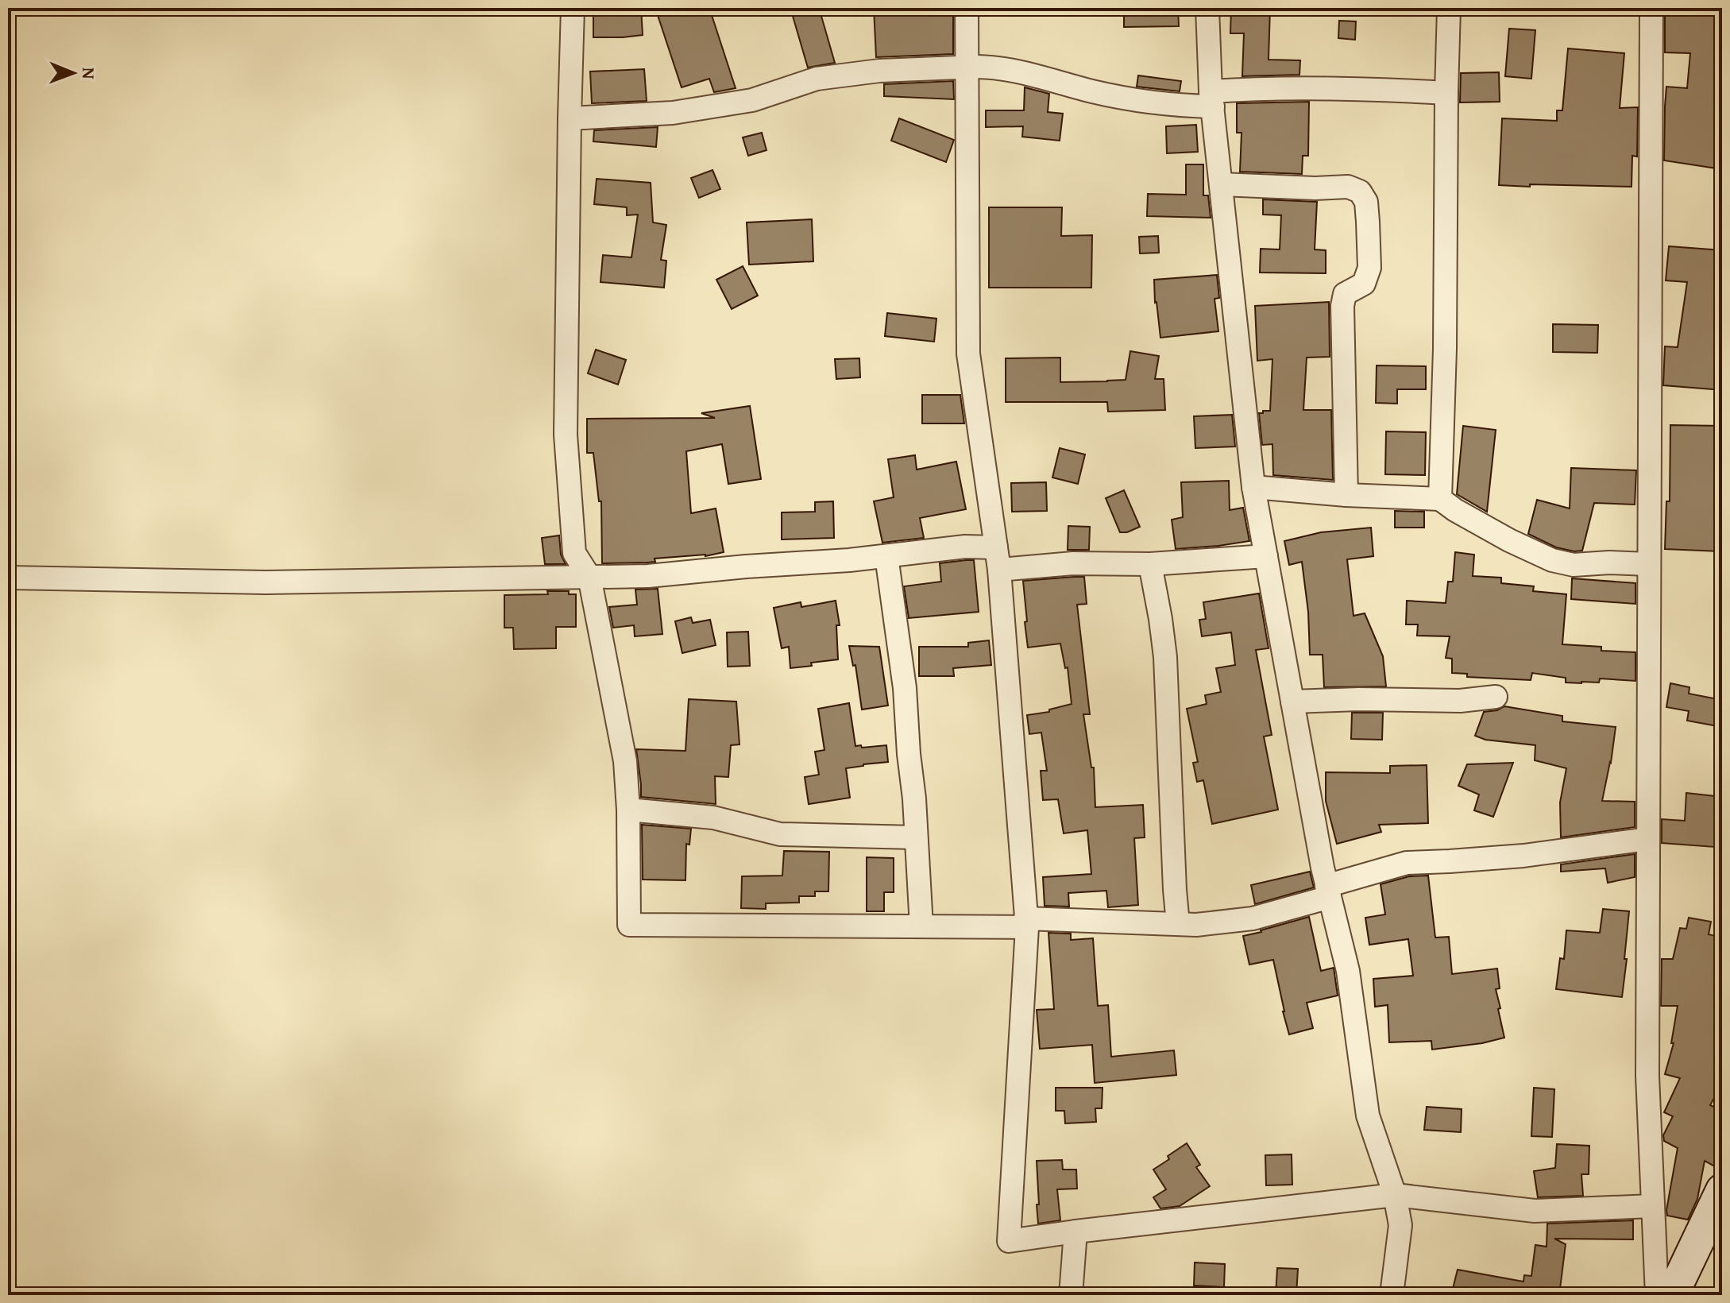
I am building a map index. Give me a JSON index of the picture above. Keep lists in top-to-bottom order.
{
  "north": "right"
}
